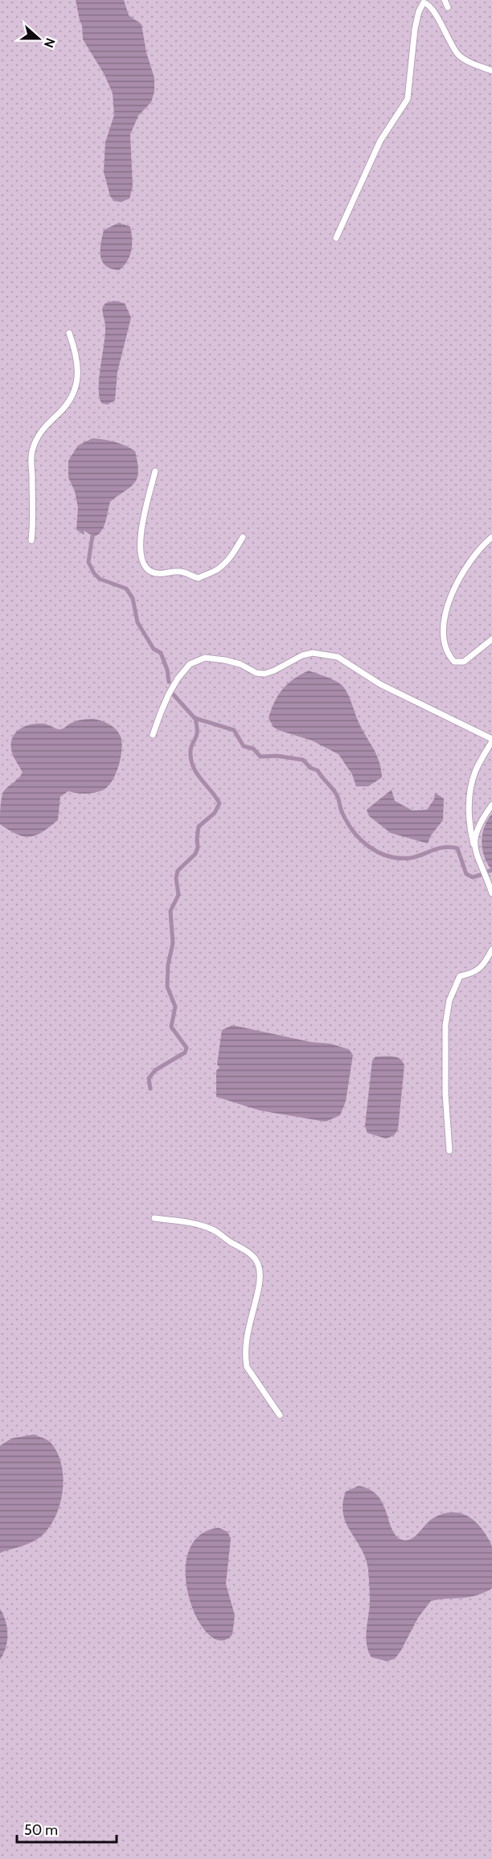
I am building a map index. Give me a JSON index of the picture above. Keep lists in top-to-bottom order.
{
  "scale_bar": "50 m",
  "north": "right"
}
